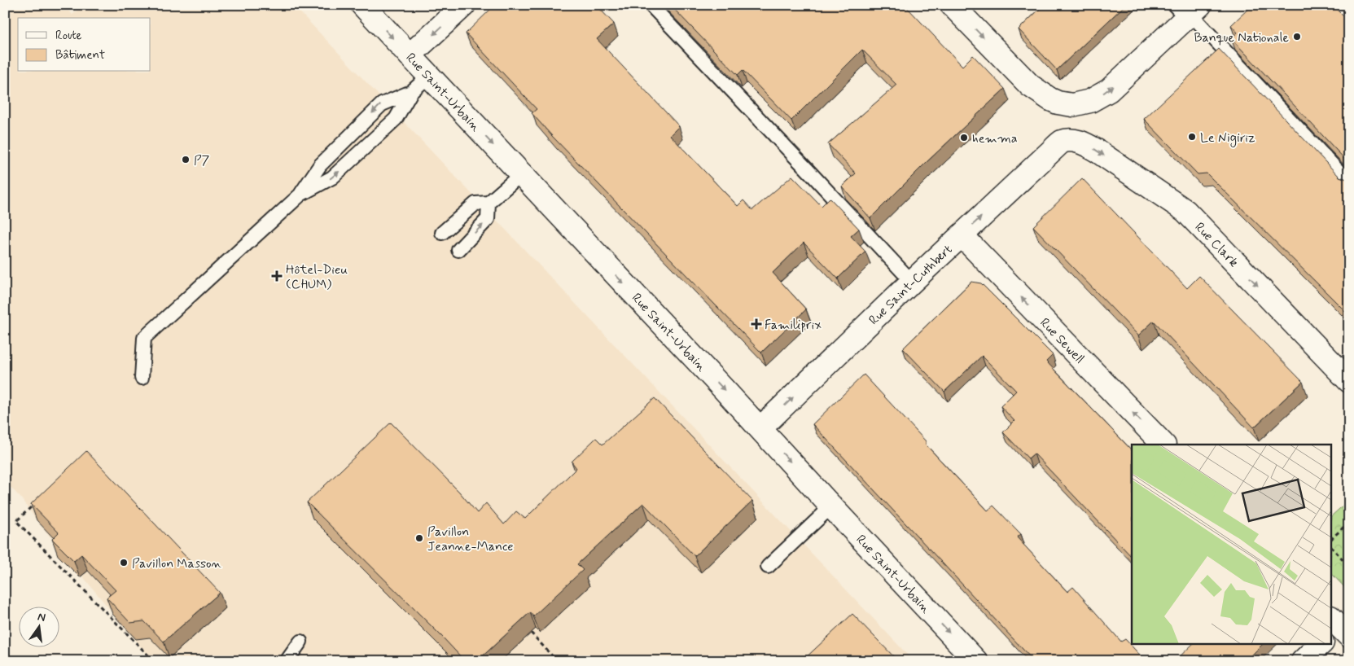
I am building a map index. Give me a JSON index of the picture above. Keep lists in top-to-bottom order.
{
  "streets": {
    "street": [
      "Rue Saint-Urbain",
      "Rue Clark",
      "Rue Saint-Cuthbert",
      "Rue Sewell"
    ]
  },
  "crossings": [
    ["Rue Saint-Urbain", "Rue Saint-Cuthbert"],
    ["Rue Clark", "Rue Saint-Cuthbert"],
    ["Rue Saint-Cuthbert", "Rue Sewell"]
  ],
  "one_way": [
    "Rue Saint-Urbain",
    "Rue Clark",
    "Rue Saint-Cuthbert",
    "Rue Sewell"
  ],
  "places": {
    "other": [
      "Banque Nationale",
      "Le Nigiriz",
      "hemma",
      "P7",
      "Pavillon Jeanne-Mance",
      "Pavillon Masson"
    ],
    "health": ["Hôtel-Dieu (CHUM)", "Familiprix"]
  },
  "legend": ["Route", "Bâtiment"],
  "north": "top"
}
